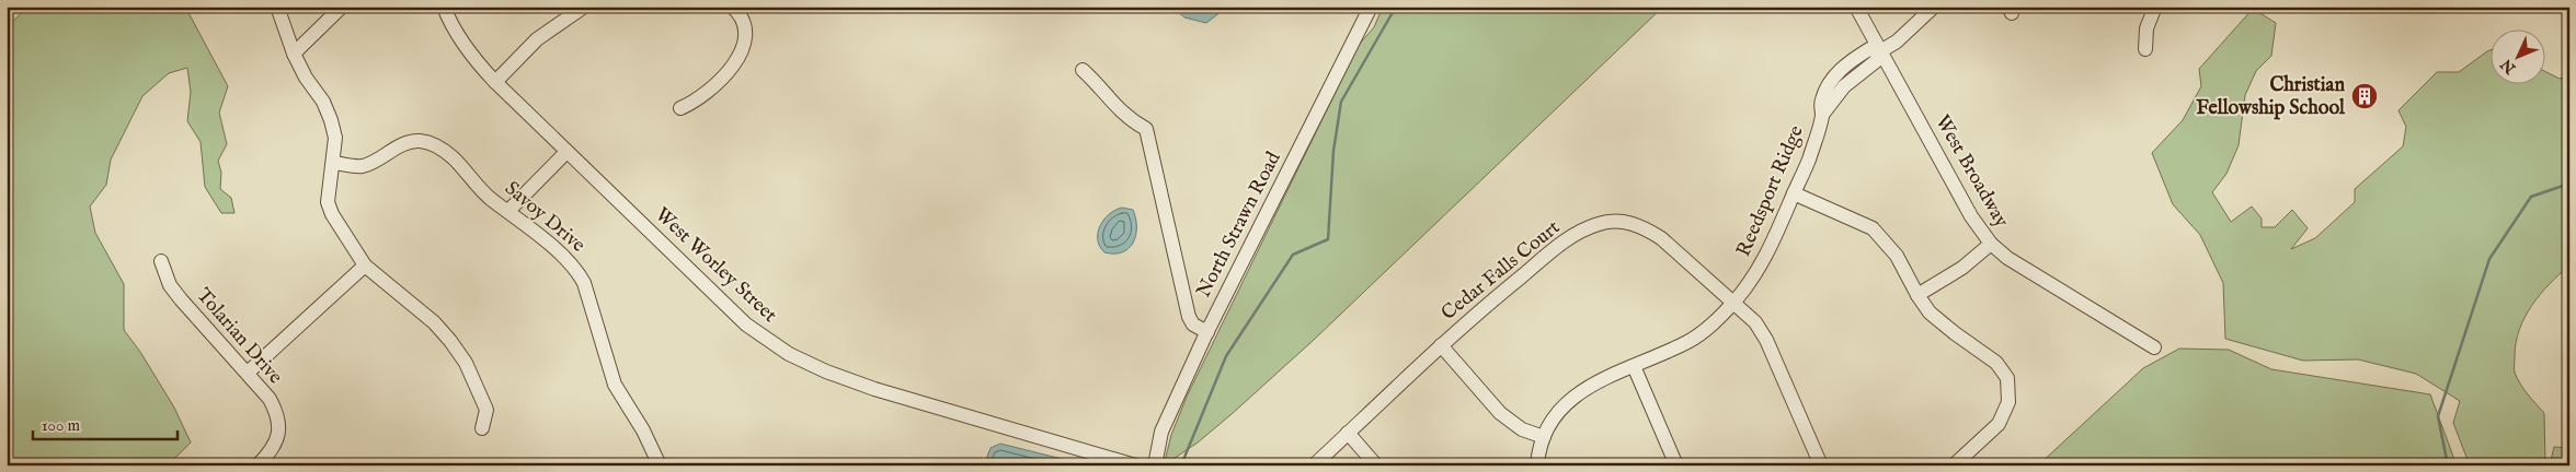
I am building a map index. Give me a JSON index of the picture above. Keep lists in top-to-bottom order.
{
  "streets": {
    "street": [
      "West Broadway",
      "Reedsport Ridge",
      "Savoy Drive",
      "North Strawn Road",
      "West Worley Street",
      "Cedar Falls Court",
      "Tolarian Drive"
    ]
  },
  "crossings": [
    ["West Broadway", "Reedsport Ridge"],
    ["Reedsport Ridge", "Cedar Falls Court"]
  ],
  "places": {
    "building": ["Christian Fellowship School"]
  },
  "scale_bar": "100 m",
  "north": "bottom left"
}
